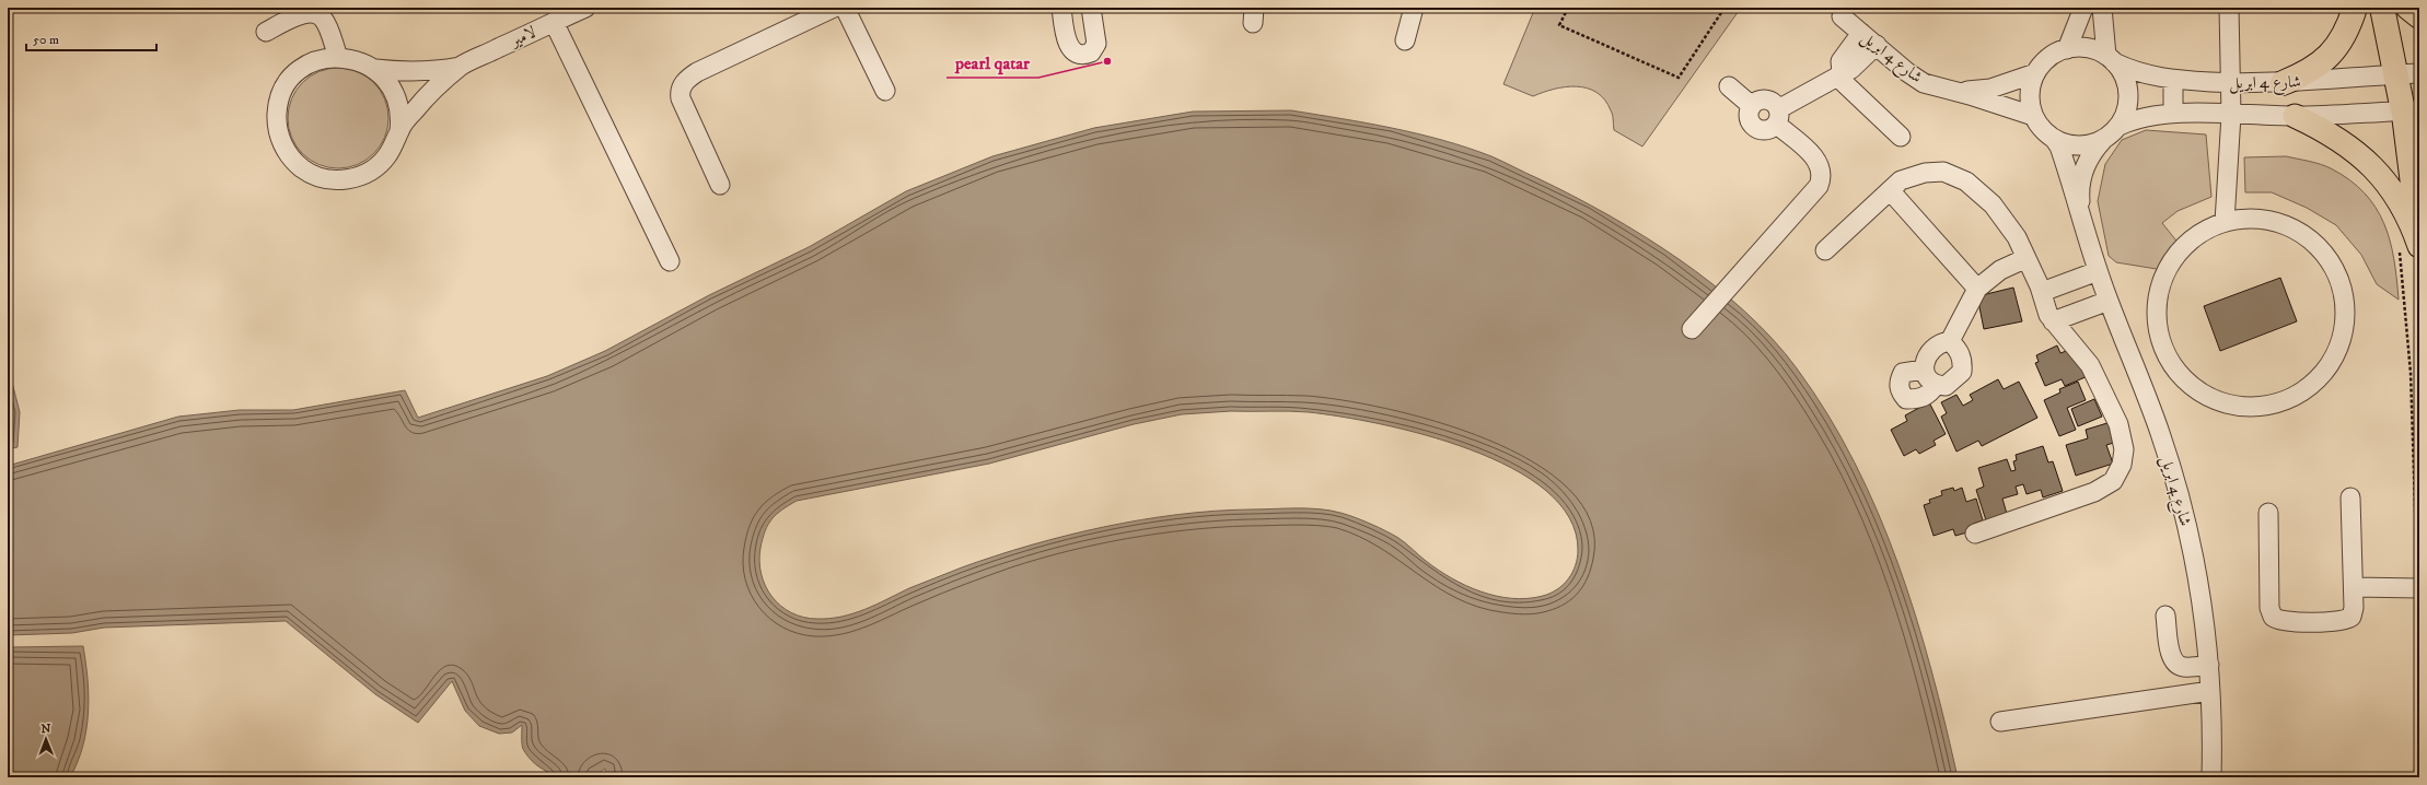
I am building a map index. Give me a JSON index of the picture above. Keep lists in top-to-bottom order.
{
  "streets": {
    "street": ["لامير", "شارع 4 ابريل"]
  },
  "places": ["pearl qatar"],
  "scale_bar": "50 m",
  "north": "top"
}
